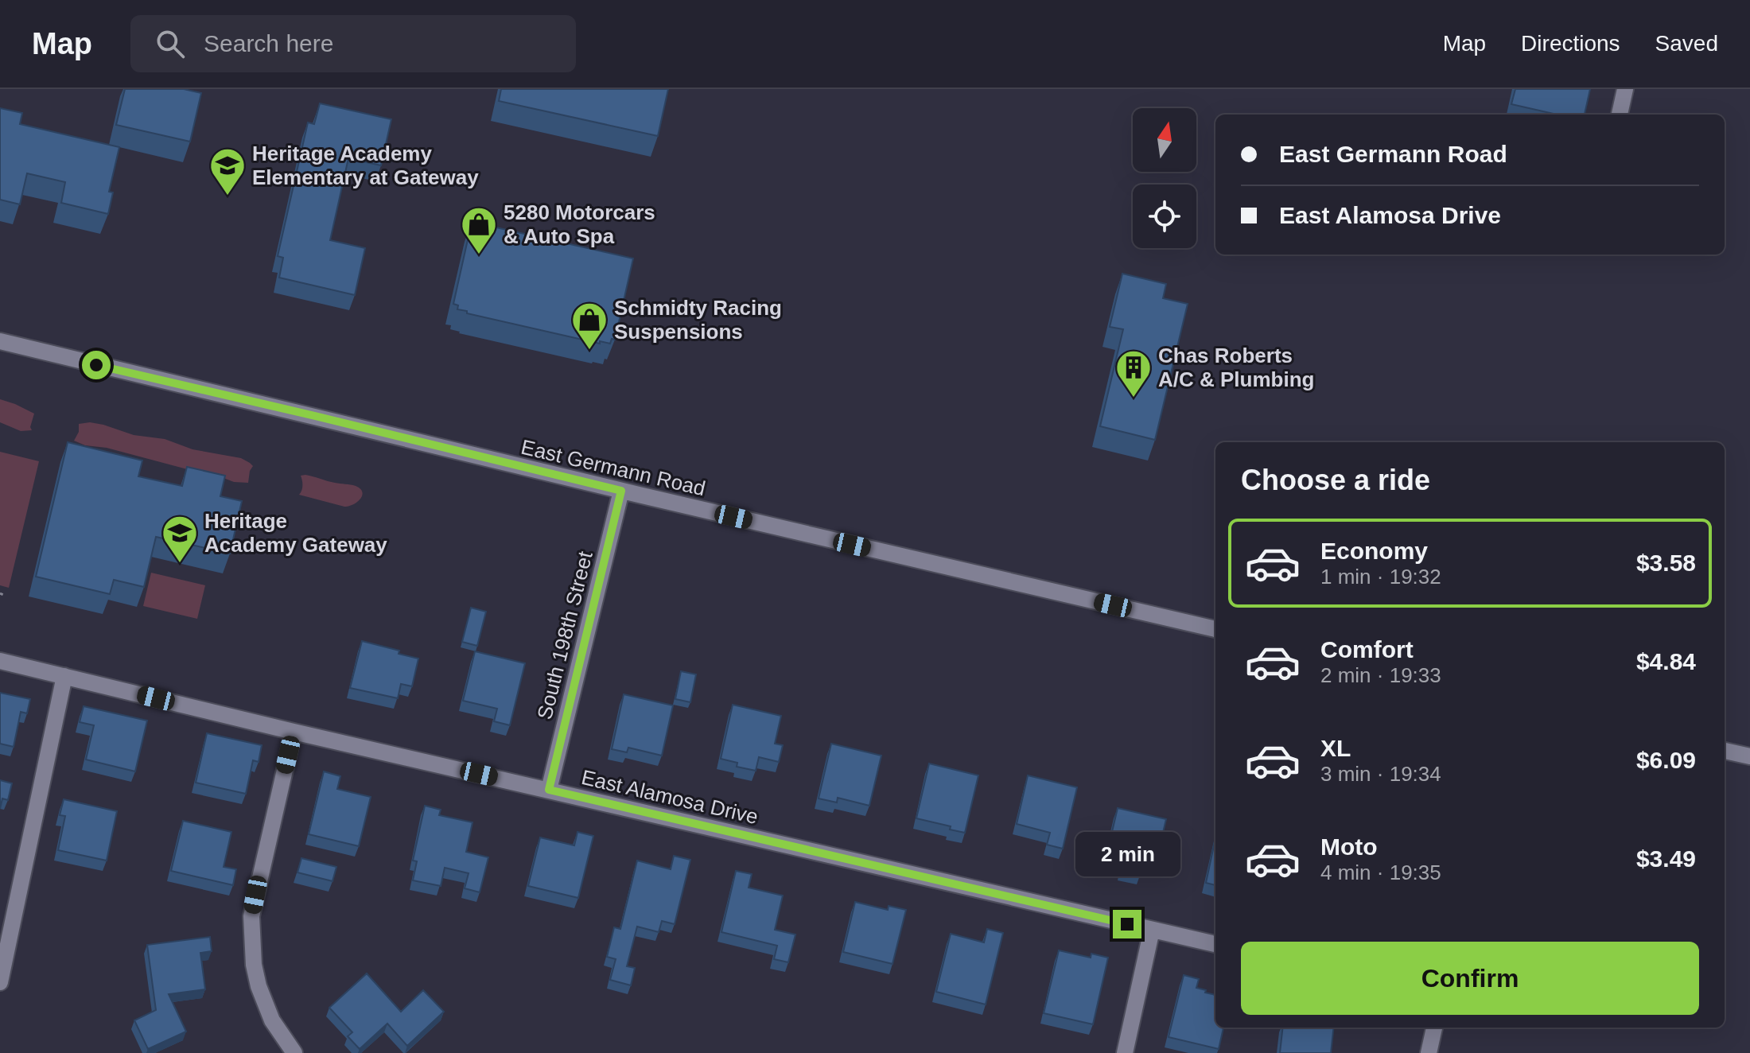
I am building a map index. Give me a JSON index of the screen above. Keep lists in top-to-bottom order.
{
  "streets": {
    "street": ["East Germann Road", "South 198th Street", "East Alamosa Drive"]
  },
  "crossings": [
    ["East Germann Road", "South 198th Street"],
    ["South 198th Street", "East Alamosa Drive"]
  ],
  "places": {
    "school or university": ["Heritage Academy Elementary at Gateway", "Heritage Academy Gateway"],
    "shop": ["5280 Motorcars & Auto Spa", "Schmidty Racing Suspensions"],
    "building": ["Chas Roberts A/C & Plumbing"]
  },
  "north": "top",
  "page": {
    "header": "Map",
    "search": "Search here",
    "nav": ["Map", "Directions", "Saved"],
    "banner": ["East Germann Road", "East Alamosa Drive"],
    "heading": "Choose a ride",
    "list": [
      {
        "name": "Economy",
        "note": "1 min · 19:32",
        "value": "$3.58"
      },
      {
        "name": "Comfort",
        "note": "2 min · 19:33",
        "value": "$4.84"
      },
      {
        "name": "XL",
        "note": "3 min · 19:34",
        "value": "$6.09"
      },
      {
        "name": "Moto",
        "note": "4 min · 19:35",
        "value": "$3.49"
      }
    ],
    "bubble": "2 min",
    "buttons": "Confirm"
  }
}
